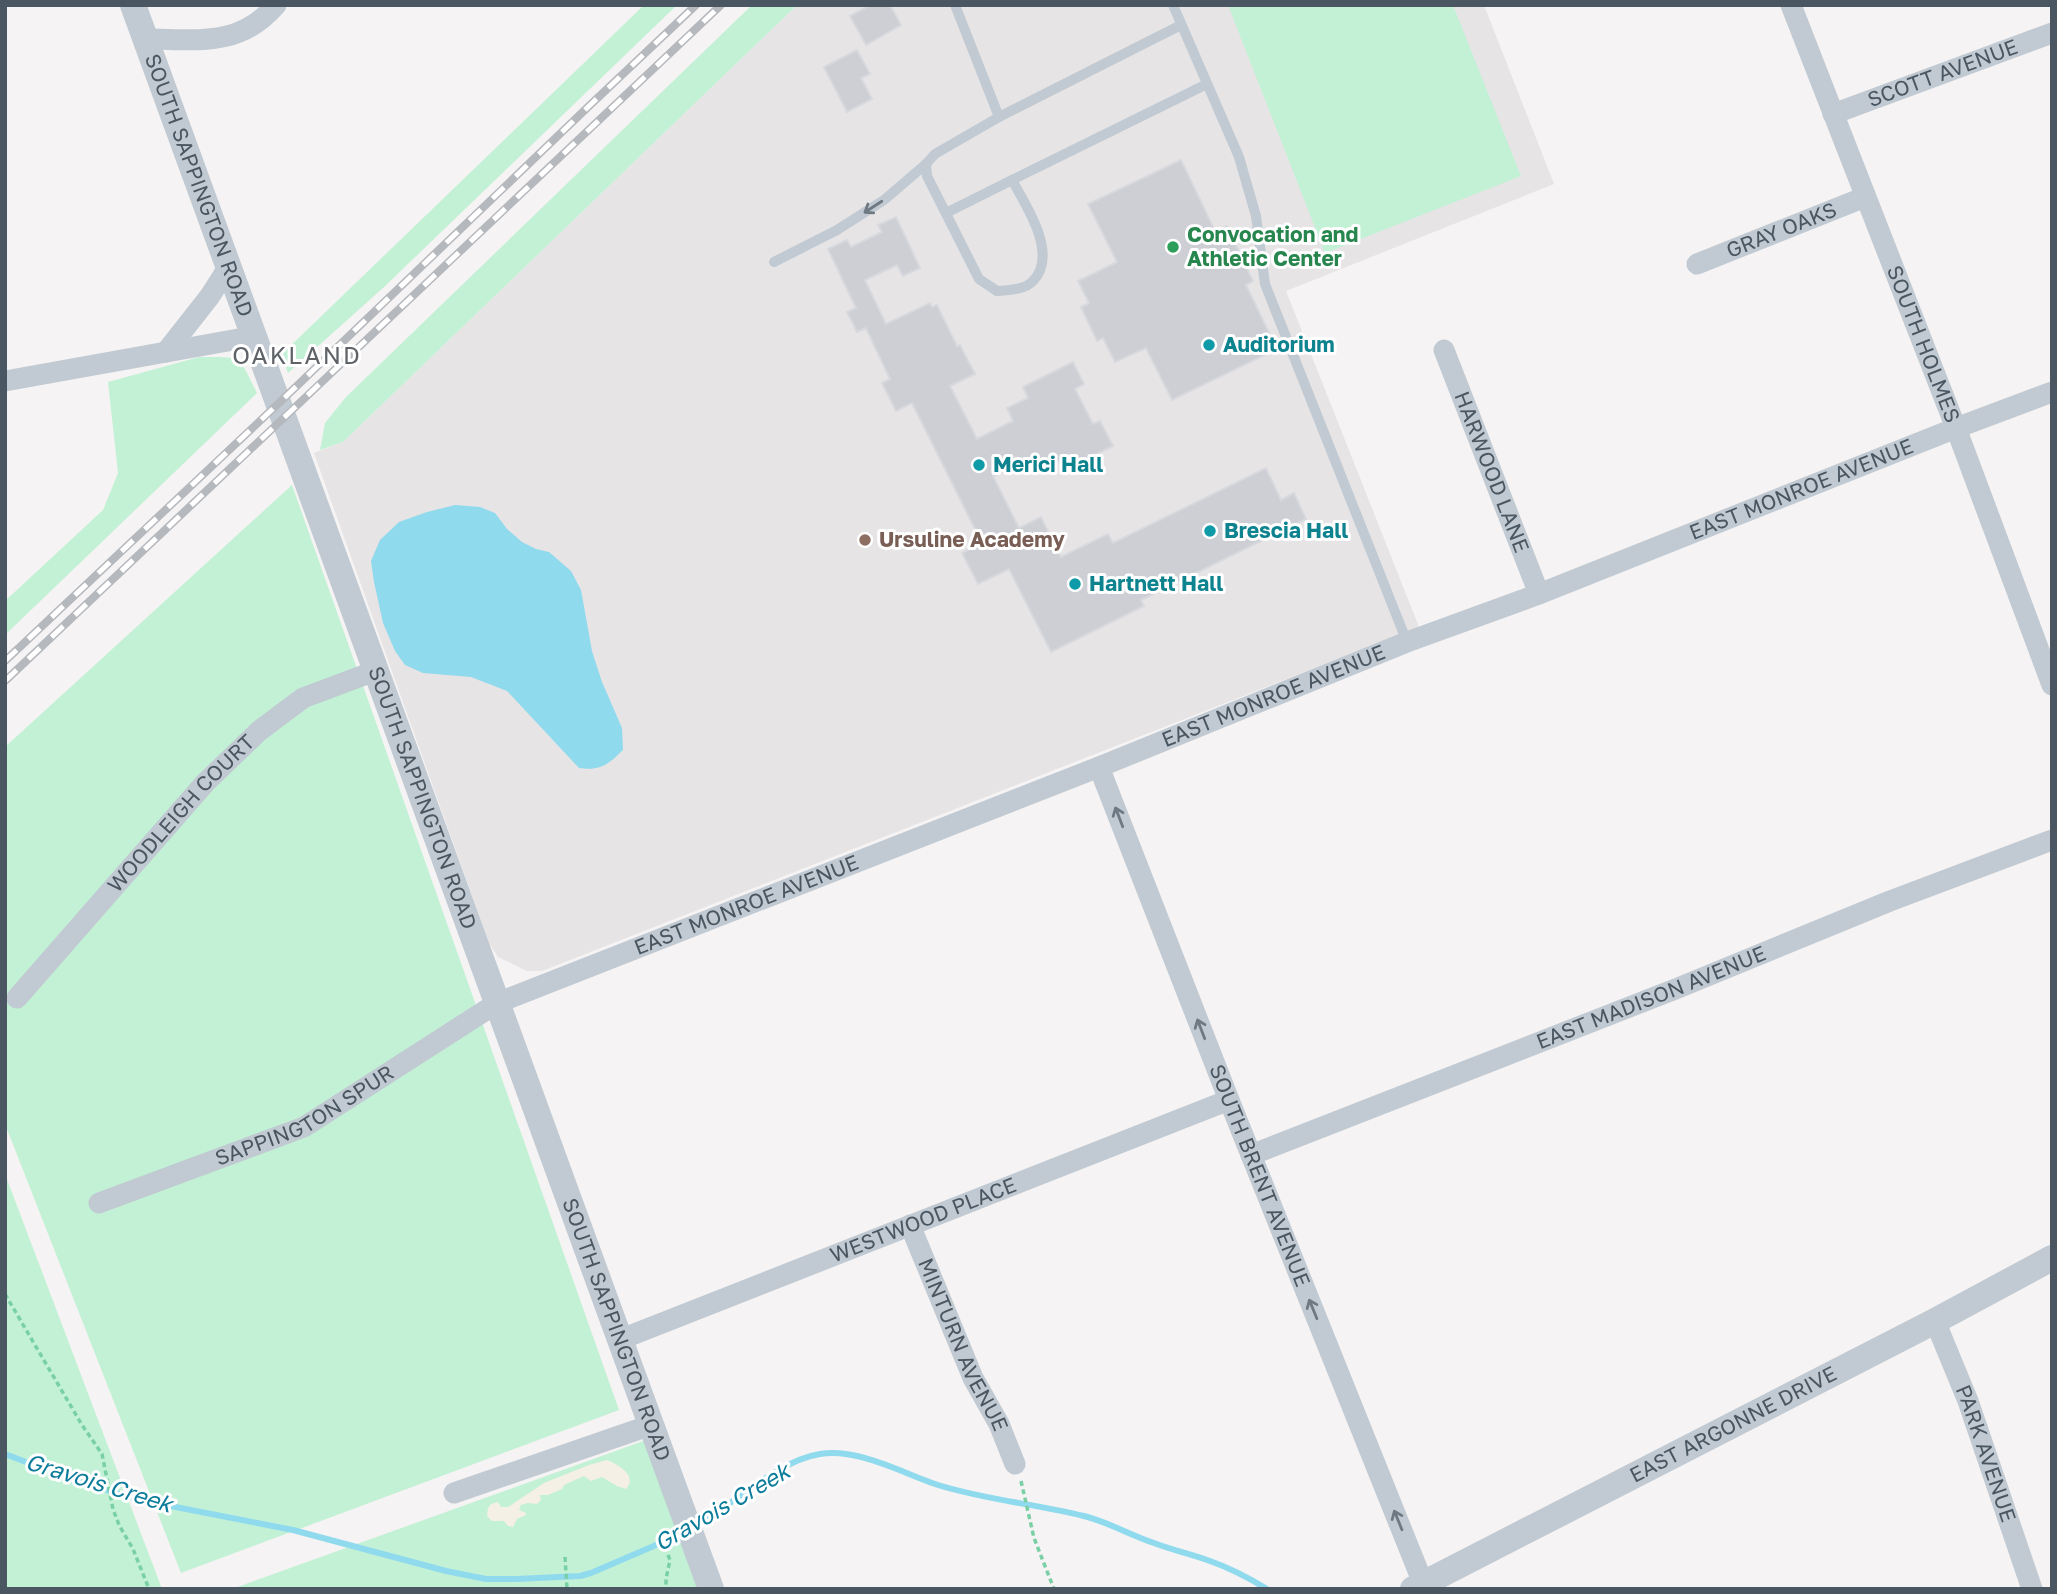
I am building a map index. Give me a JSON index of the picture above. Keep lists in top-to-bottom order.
{
  "streets": {
    "street": [
      "SCOTT AVENUE",
      "SOUTH SAPPINGTON ROAD",
      "GRAY OAKS",
      "SOUTH HOLMES",
      "HARWOOD LANE",
      "EAST MONROE AVENUE",
      "WOODLEIGH COURT",
      "EAST MADISON AVENUE",
      "SAPPINGTON SPUR",
      "SOUTH BRENT AVENUE",
      "WESTWOOD PLACE",
      "MINTURN AVENUE",
      "EAST ARGONNE DRIVE",
      "PARK AVENUE"
    ]
  },
  "crossings": [
    ["SCOTT AVENUE", "SOUTH HOLMES"],
    ["SOUTH SAPPINGTON ROAD", "EAST MONROE AVENUE"],
    ["SOUTH SAPPINGTON ROAD", "WOODLEIGH COURT"],
    ["SOUTH SAPPINGTON ROAD", "SAPPINGTON SPUR"],
    ["SOUTH SAPPINGTON ROAD", "WESTWOOD PLACE"],
    ["GRAY OAKS", "SOUTH HOLMES"],
    ["SOUTH HOLMES", "EAST MONROE AVENUE"],
    ["HARWOOD LANE", "EAST MONROE AVENUE"],
    ["EAST MONROE AVENUE", "SAPPINGTON SPUR"],
    ["EAST MONROE AVENUE", "SOUTH BRENT AVENUE"],
    ["EAST MADISON AVENUE", "SOUTH BRENT AVENUE"],
    ["SOUTH BRENT AVENUE", "WESTWOOD PLACE"],
    ["SOUTH BRENT AVENUE", "EAST ARGONNE DRIVE"],
    ["WESTWOOD PLACE", "MINTURN AVENUE"],
    ["EAST ARGONNE DRIVE", "PARK AVENUE"]
  ],
  "one_way": ["SOUTH BRENT AVENUE"],
  "districts": ["OAKLAND"],
  "water": ["Gravois Creek"],
  "places": [
    "Convocation and Athletic Center",
    "Auditorium",
    "Merici Hall",
    "Brescia Hall",
    "Ursuline Academy",
    "Hartnett Hall"
  ]
}
